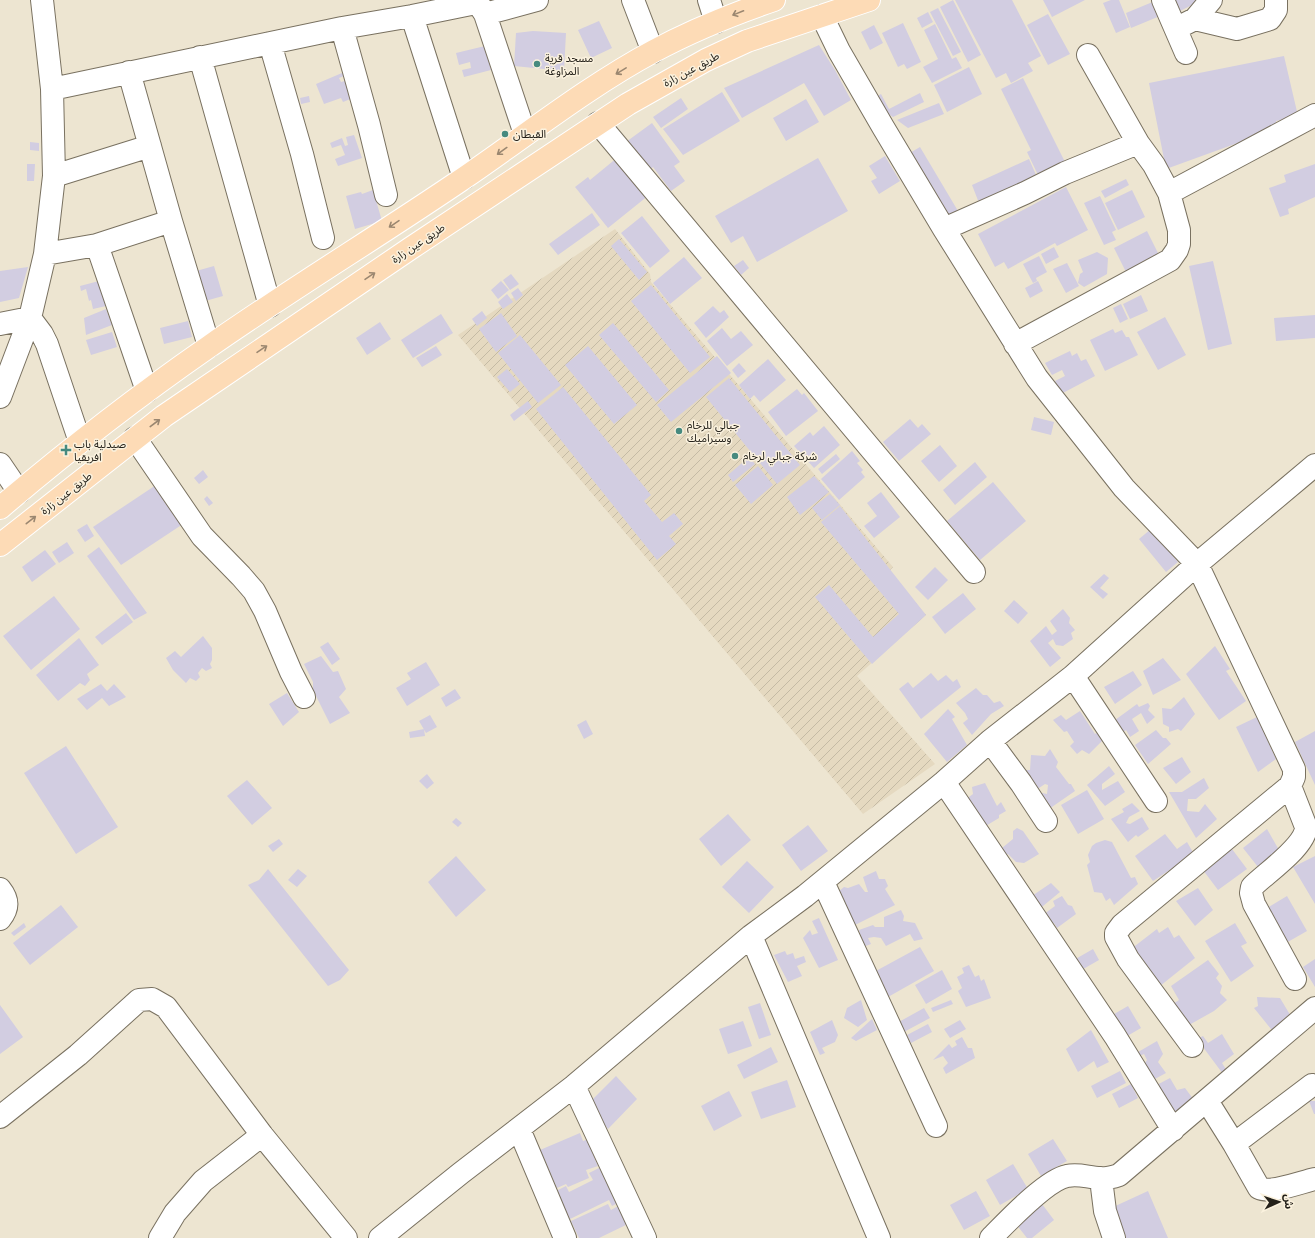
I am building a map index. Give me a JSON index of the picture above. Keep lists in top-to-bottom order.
{
  "streets": {
    "main road": ["طريق عين زارة"]
  },
  "places": {
    "other": [
      "مسجد قرية المزاوغة",
      "القبطان",
      "جبالي للرخام وسيراميك",
      "شركة جبالي لرخام"
    ],
    "health": ["صيدلية باب افريقيا"]
  },
  "north": "right"
}
